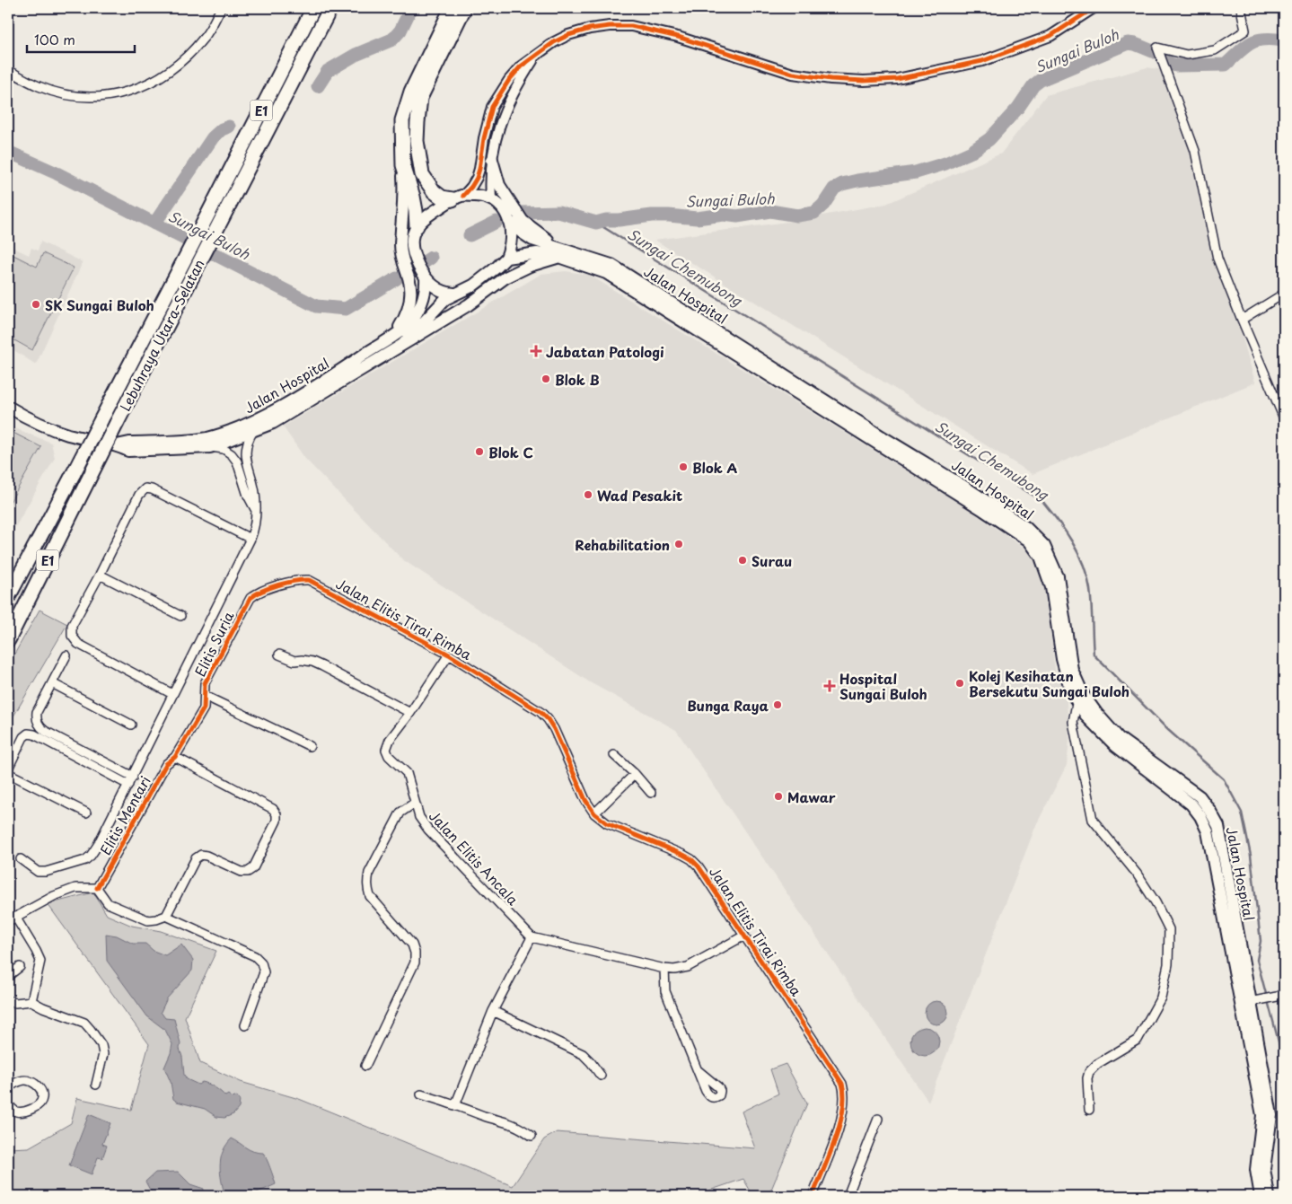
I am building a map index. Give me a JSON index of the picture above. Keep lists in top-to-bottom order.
{
  "streets": {
    "highway": ["E1", "Lebuhraya Utara–Selatan"],
    "main road": ["Jalan Hospital"],
    "street": [
      "Jalan Elitis Tirai Rimba",
      "Elitis Suria",
      "Elitis Mentari",
      "Jalan Elitis Ancala"
    ]
  },
  "crossings": [
    ["Jalan Elitis Tirai Rimba", "Elitis Suria"],
    ["Jalan Elitis Tirai Rimba", "Jalan Elitis Ancala"],
    ["Elitis Suria", "Elitis Mentari"]
  ],
  "water": ["Sungai Buloh", "Sungai Chemubong"],
  "places": {
    "other": [
      "SK Sungai Buloh",
      "Blok B",
      "Blok C",
      "Blok A",
      "Wad Pesakit",
      "Rehabilitation",
      "Surau",
      "Kolej Kesihatan Bersekutu Sungai Buloh",
      "Bunga Raya",
      "Mawar"
    ],
    "health": ["Jabatan Patologi", "Hospital Sungai Buloh"]
  },
  "scale_bar": "100 m"
}
